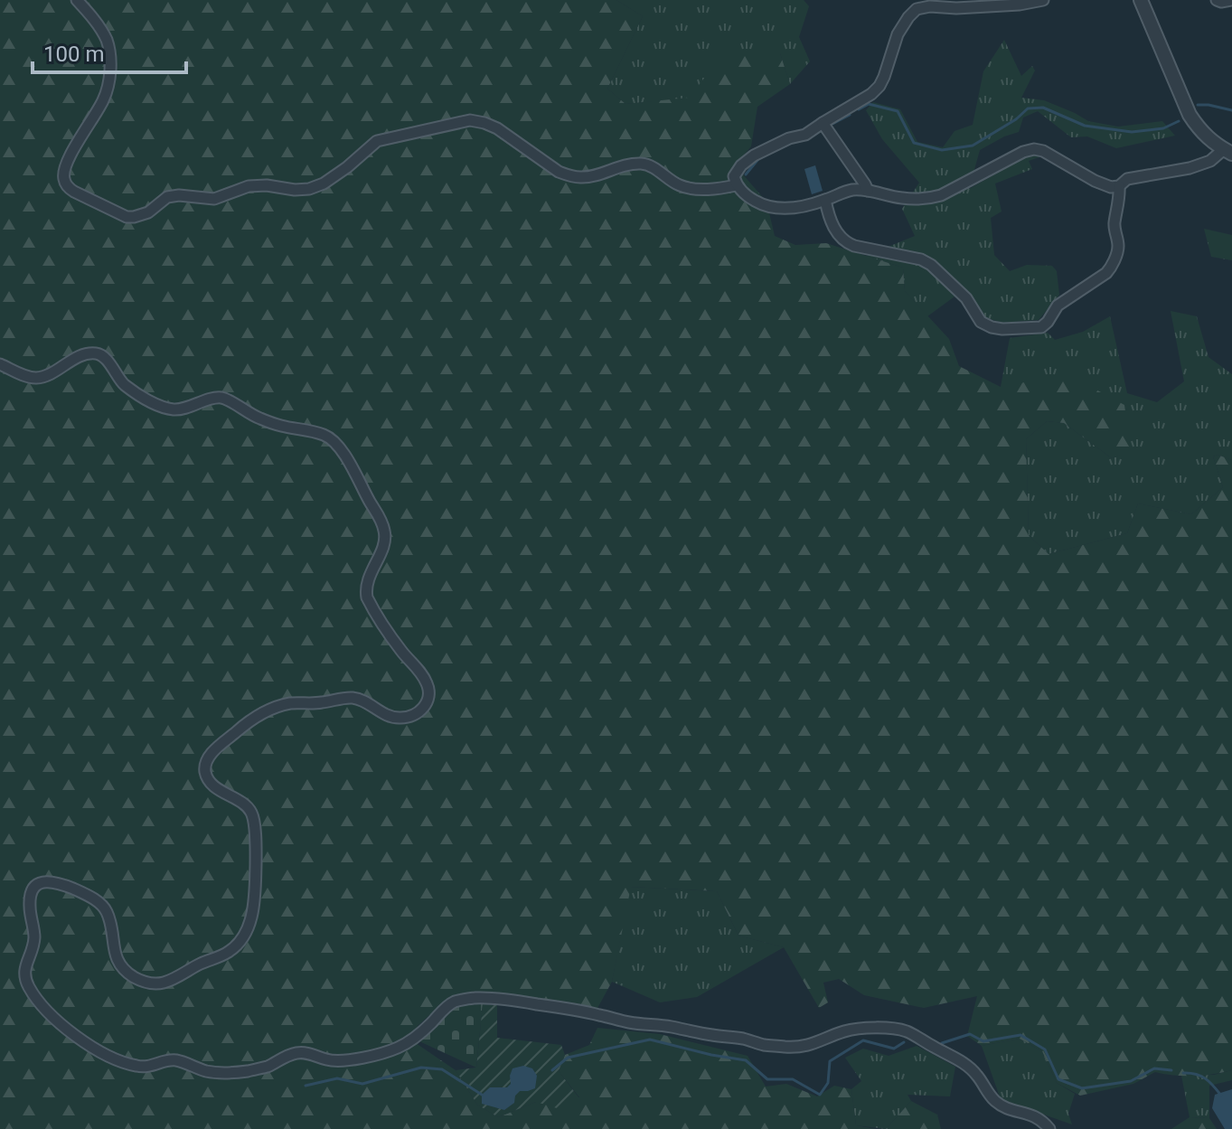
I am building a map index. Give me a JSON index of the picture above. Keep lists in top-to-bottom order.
{
  "scale_bar": "100 m"
}
